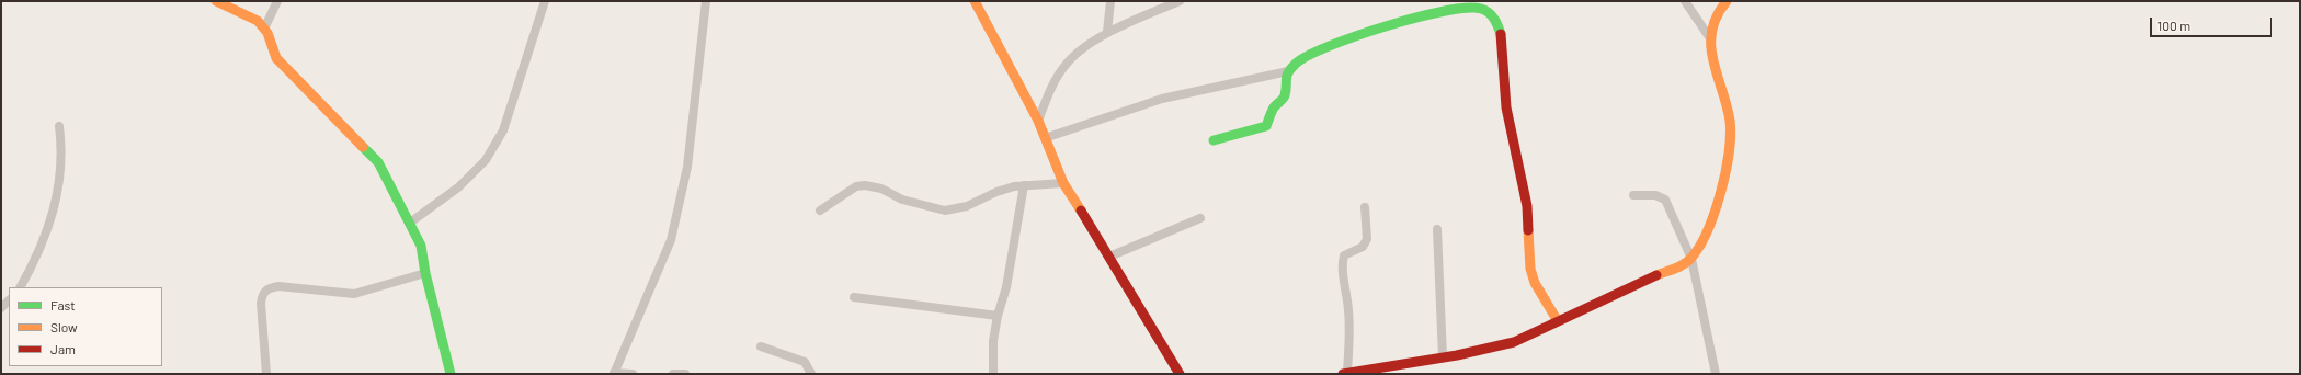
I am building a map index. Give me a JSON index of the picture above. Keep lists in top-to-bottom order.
{
  "legend": ["Fast", "Slow", "Jam"],
  "scale_bar": "100 m"
}
